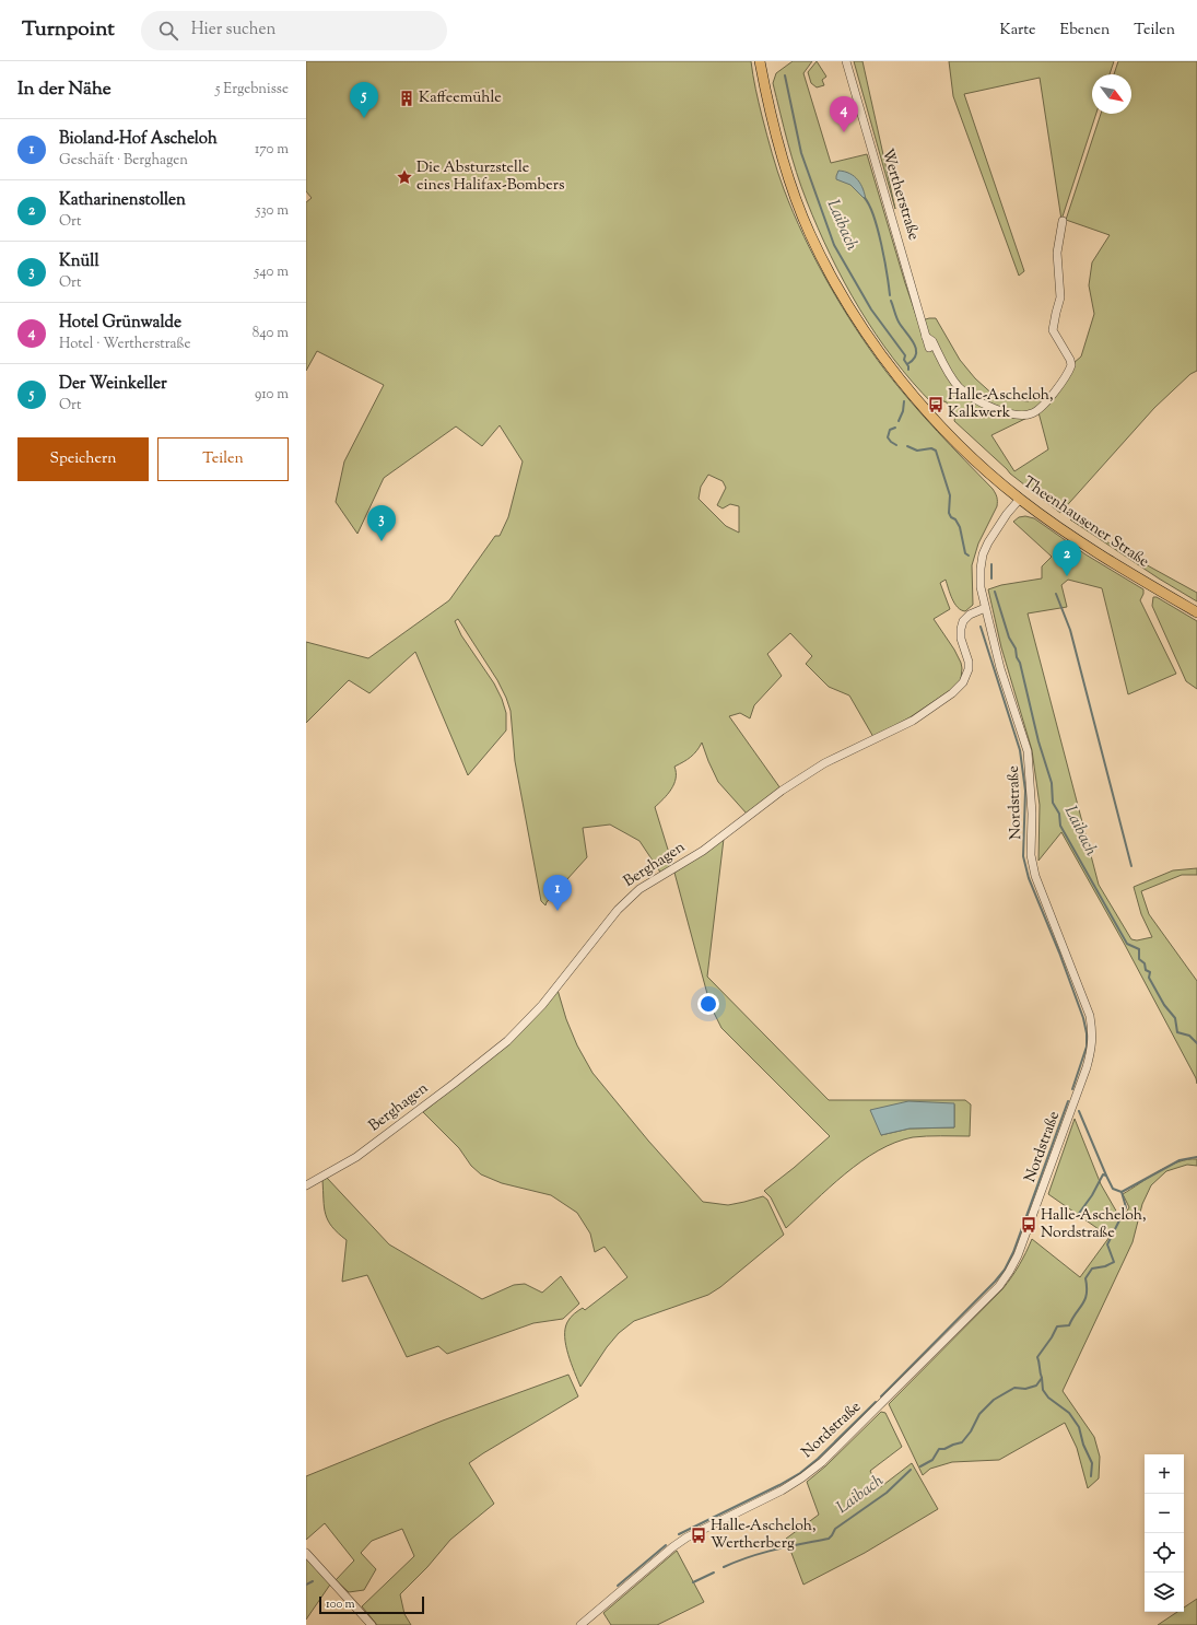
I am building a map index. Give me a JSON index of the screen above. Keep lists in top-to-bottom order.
{
  "streets": {
    "main road": ["Theenhausener Straße"],
    "street": ["Wertherstraße", "Nordstraße", "Berghagen"]
  },
  "crossings": [
    ["Theenhausener Straße", "Nordstraße"],
    ["Nordstraße", "Berghagen"]
  ],
  "water": ["Laibach"],
  "places": {
    "building": ["Kaffeemühle"],
    "place": ["Die Absturzstelle eines Halifax-Bombers"],
    "bus stop": ["Halle-Ascheloh, Kalkwerk", "Halle-Ascheloh, Nordstraße", "Halle-Ascheloh, Wertherberg"]
  },
  "scale_bar": "100 m",
  "north": "bottom right",
  "page": {
    "header": "Turnpoint",
    "search": "Hier suchen",
    "nav": ["Karte", "Ebenen", "Teilen"],
    "heading": ["In der Nähe", "5 Ergebnisse"],
    "pins": [
      "5",
      "4",
      "3",
      "2",
      "1"
    ],
    "list": [
      {
        "mark": "1",
        "name": "Bioland-Hof Ascheloh",
        "note": "Geschäft · Berghagen",
        "value": "170 m"
      },
      {
        "mark": "2",
        "name": "Katharinenstollen",
        "note": "Ort",
        "value": "530 m"
      },
      {
        "mark": "3",
        "name": "Knüll",
        "note": "Ort",
        "value": "540 m"
      },
      {
        "mark": "4",
        "name": "Hotel Grünwalde",
        "note": "Hotel · Wertherstraße",
        "value": "840 m"
      },
      {
        "mark": "5",
        "name": "Der Weinkeller",
        "note": "Ort",
        "value": "910 m"
      }
    ],
    "buttons": ["Speichern", "Teilen"],
    "map_buttons": ["+", "−"],
    "scale": "100 m"
  }
}
